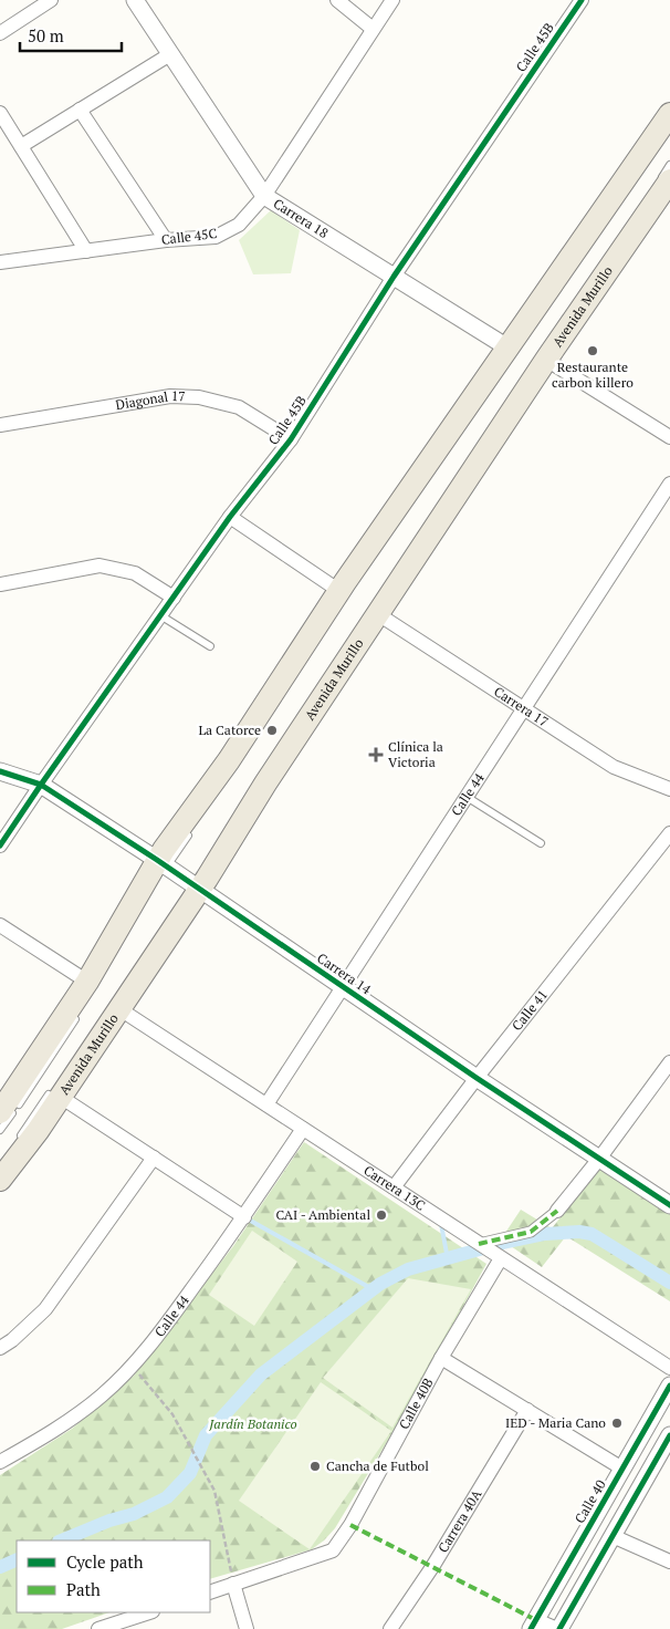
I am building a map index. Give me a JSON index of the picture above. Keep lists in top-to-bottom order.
{
  "streets": {
    "main road": ["Avenida Murillo"],
    "street": [
      "Calle 45B",
      "Carrera 18",
      "Calle 45C",
      "Diagonal 17",
      "Carrera 17",
      "Calle 44",
      "Carrera 14",
      "Calle 41",
      "Carrera 13C",
      "Calle 40B",
      "Calle 40",
      "Carrera 40A"
    ]
  },
  "crossings": [
    ["Calle 45B", "Carrera 18"],
    ["Calle 45B", "Diagonal 17"],
    ["Calle 45B", "Carrera 14"],
    ["Carrera 18", "Calle 45C"],
    ["Avenida Murillo", "Carrera 17"],
    ["Avenida Murillo", "Carrera 14"],
    ["Avenida Murillo", "Carrera 13C"],
    ["Carrera 17", "Calle 44"],
    ["Calle 44", "Carrera 14"],
    ["Calle 44", "Carrera 13C"],
    ["Carrera 14", "Calle 41"],
    ["Calle 41", "Carrera 13C"],
    ["Carrera 13C", "Calle 40B"]
  ],
  "parks": ["Jardín Botanico"],
  "places": {
    "other": [
      "Restaurante carbon killero",
      "La Catorce",
      "CAI - Ambiental",
      "IED - Maria Cano",
      "Cancha de Futbol"
    ],
    "health": ["Clínica la Victoria"]
  },
  "legend": ["Cycle path", "Path"],
  "scale_bar": "50 m"
}
